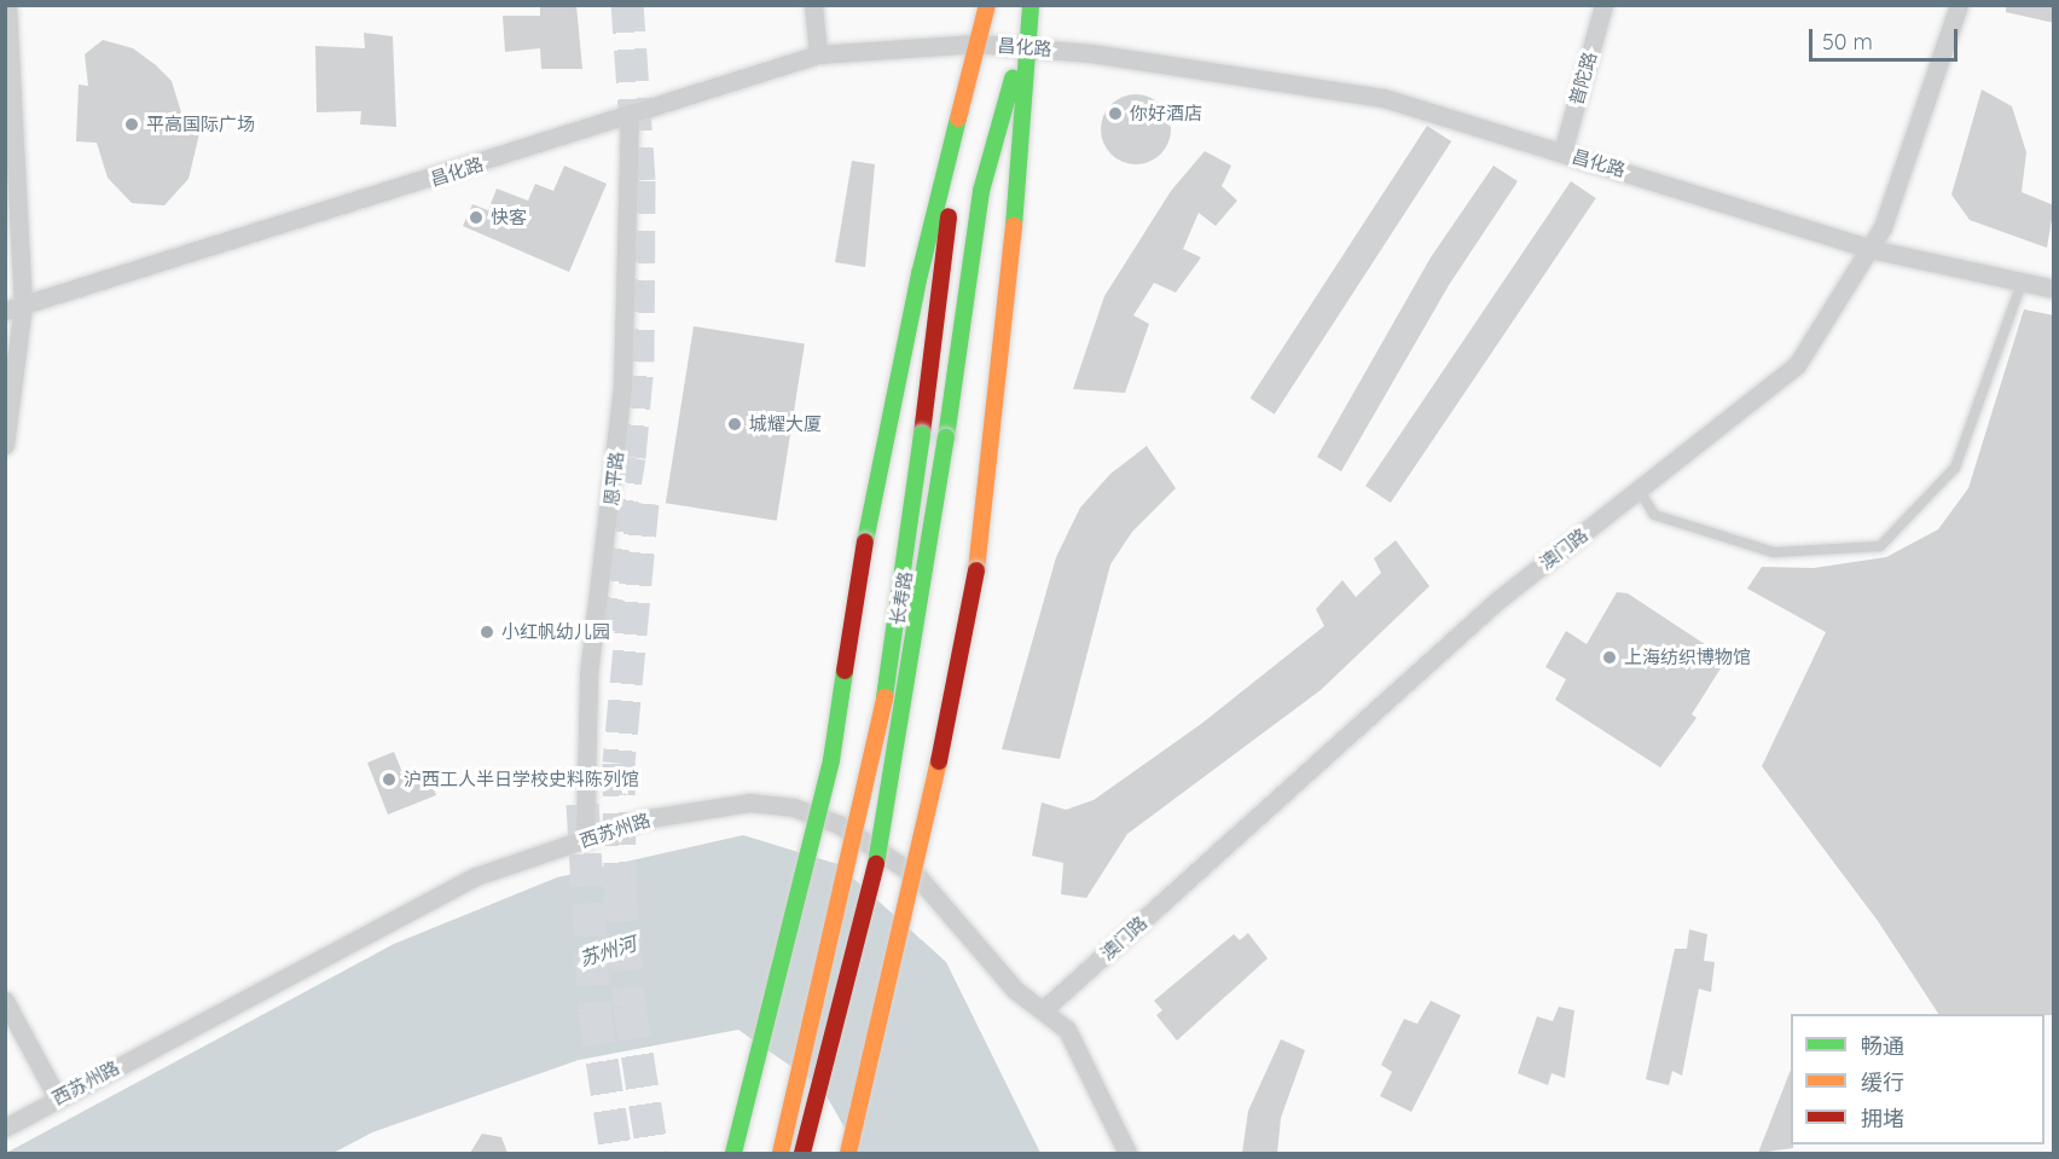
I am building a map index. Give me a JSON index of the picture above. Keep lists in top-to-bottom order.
{
  "streets": {
    "main road": ["长寿路"],
    "street": [
      "昌化路",
      "普陀路",
      "恩平路",
      "澳门路",
      "西苏州路"
    ]
  },
  "crossings": [
    ["昌化路", "普陀路"],
    ["昌化路", "恩平路"],
    ["昌化路", "澳门路"],
    ["昌化路", "长寿路"],
    ["恩平路", "西苏州路"],
    ["澳门路", "西苏州路"]
  ],
  "water": ["苏州河"],
  "places": [
    "你好酒店",
    "平高国际广场",
    "快客",
    "城耀大厦",
    "小红帆幼儿园",
    "上海纺织博物馆",
    "沪西工人半日学校史料陈列馆"
  ],
  "legend": ["畅通", "缓行", "拥堵"],
  "scale_bar": "50 m"
}
